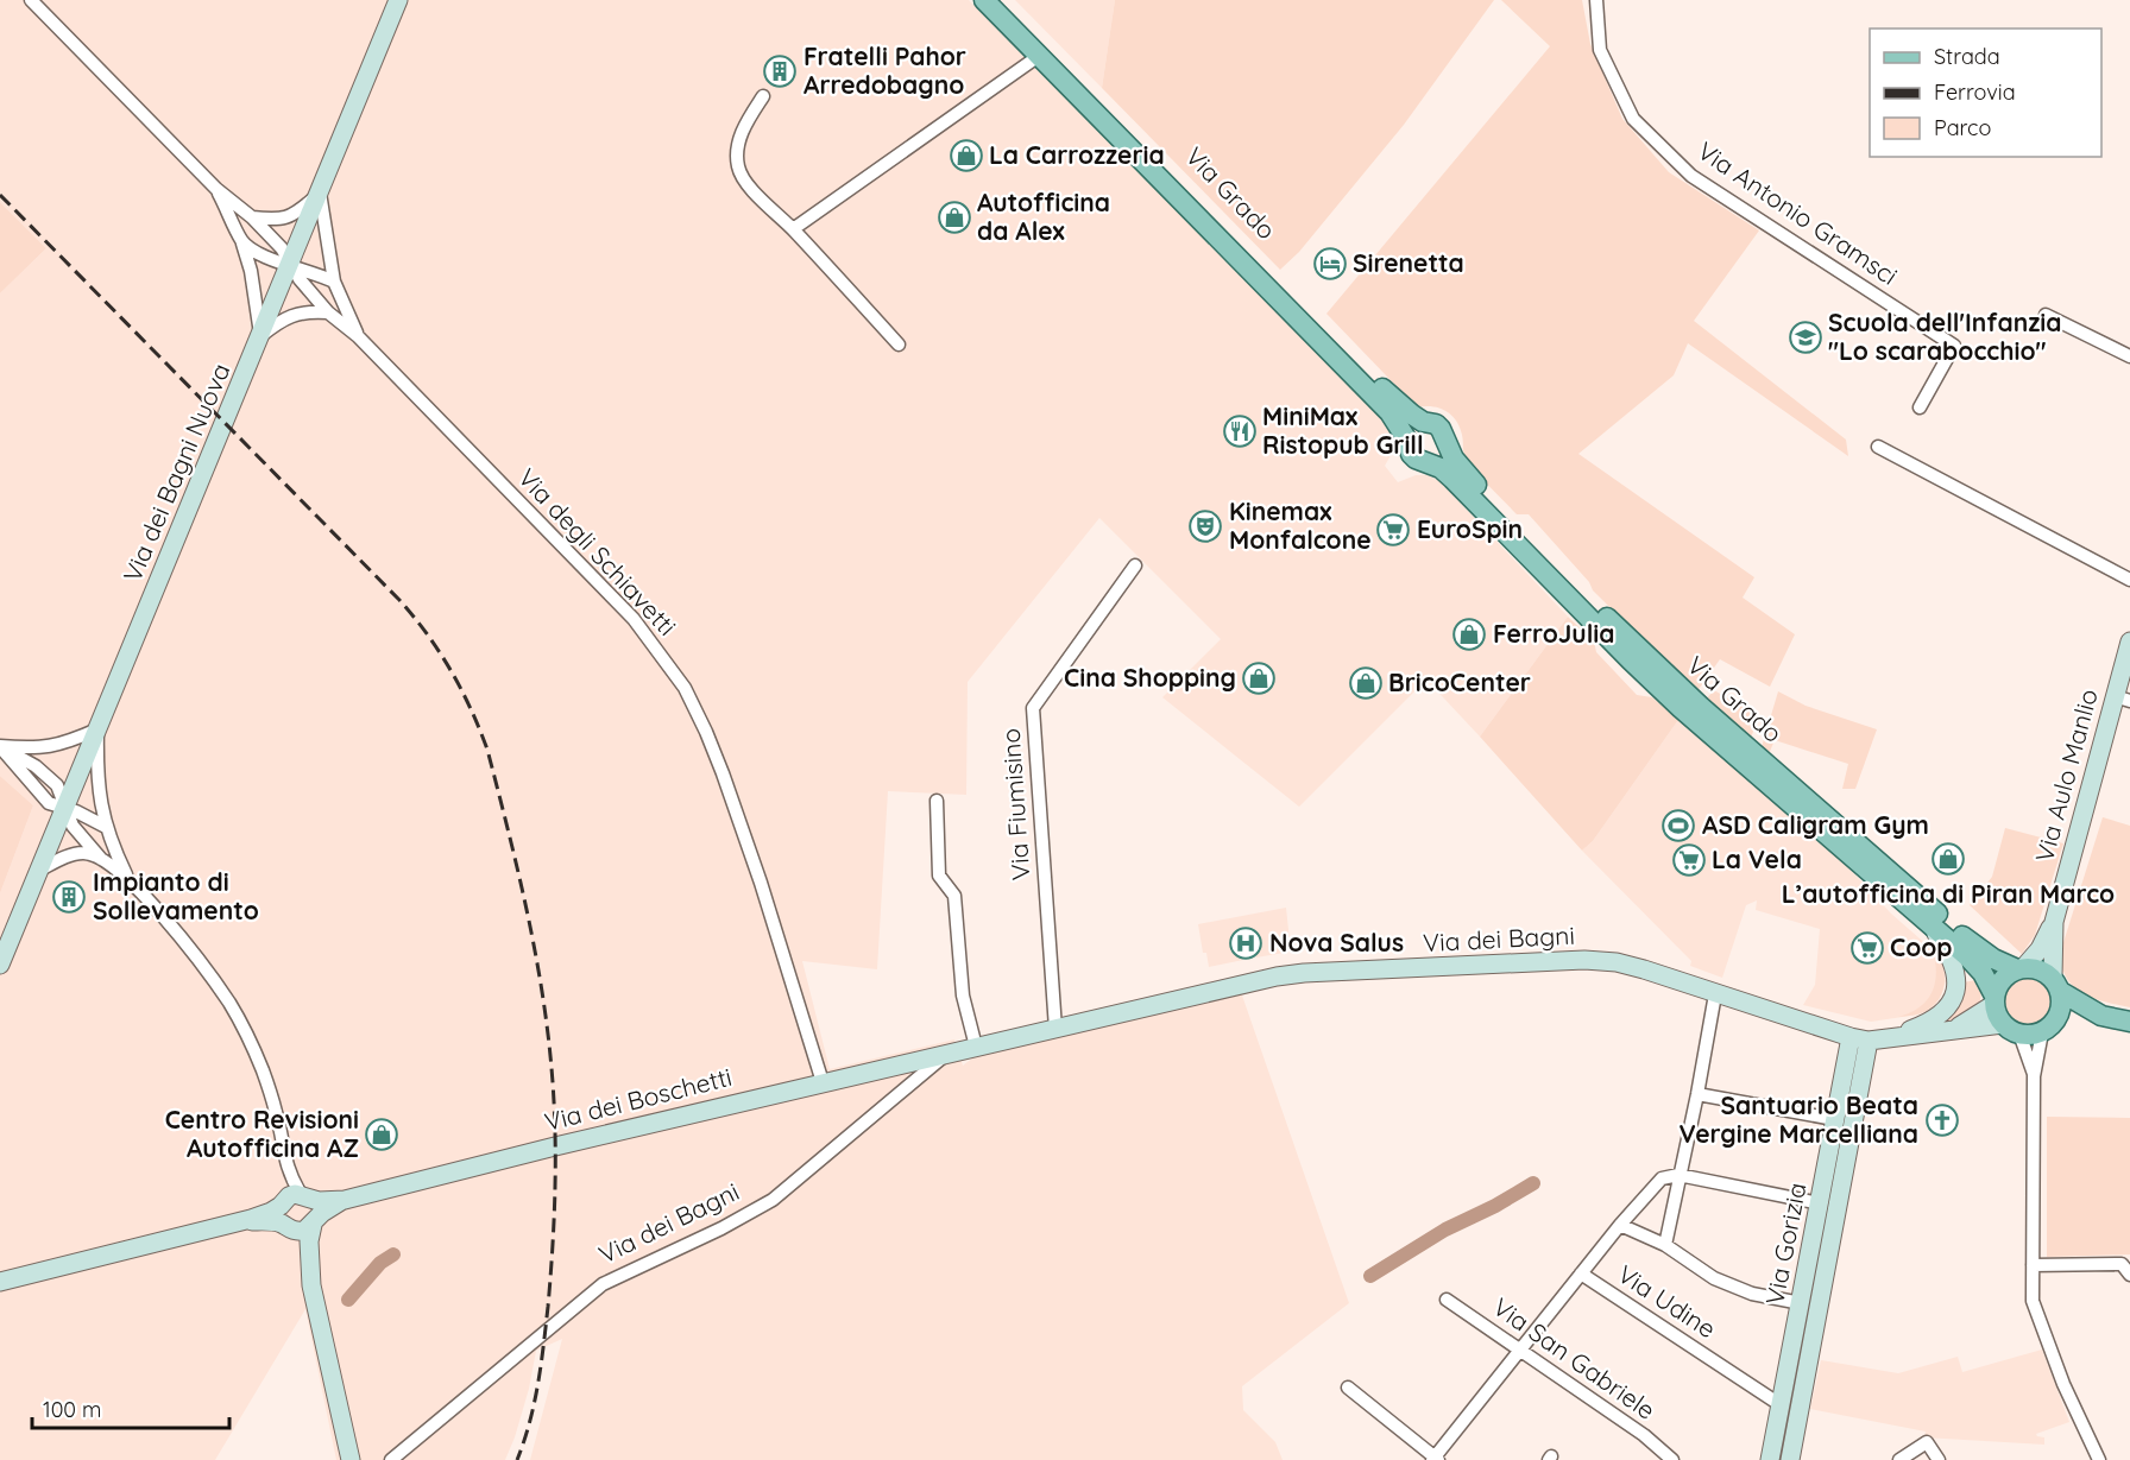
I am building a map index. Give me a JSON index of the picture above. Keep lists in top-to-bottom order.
{
  "streets": {
    "main road": ["Via Grado"],
    "street": [
      "Via Antonio Gramsci",
      "Via dei Bagni Nuova",
      "Via degli Schiavetti",
      "Via Aulo Manlio",
      "Via Fiumisino",
      "Via dei Bagni",
      "Via dei Boschetti",
      "Via Gorizia",
      "Via Udine",
      "Via San Gabriele"
    ]
  },
  "crossings": [
    ["Via Grado", "Via Aulo Manlio"],
    ["Via dei Bagni Nuova", "Via degli Schiavetti"],
    ["Via degli Schiavetti", "Via dei Boschetti"],
    ["Via Fiumisino", "Via dei Bagni"],
    ["Via dei Bagni", "Via dei Boschetti"],
    ["Via dei Bagni", "Via Gorizia"],
    ["Via Gorizia", "Via Udine"]
  ],
  "places": {
    "building": ["Fratelli Pahor Arredobagno", "Impianto di Sollevamento"],
    "shop": [
      "La Carrozzeria",
      "Autofficina da Alex",
      "FerroJulia",
      "Cina Shopping",
      "BricoCenter",
      "L’autofficina di Piran Marco",
      "Centro Revisioni Autofficina AZ"
    ],
    "hotel": ["Sirenetta"],
    "school or university": ["Scuola dell'Infanzia \"Lo scarabocchio\""],
    "restaurant": ["MiniMax Ristopub Grill"],
    "theatre": ["Kinemax Monfalcone"],
    "supermarket": ["EuroSpin", "La Vela", "Coop"],
    "sports": ["ASD Caligram Gym"],
    "hospital": ["Nova Salus"],
    "church": ["Santuario Beata Vergine Marcelliana"]
  },
  "legend": ["Strada", "Ferrovia", "Parco"],
  "scale_bar": "100 m"
}
